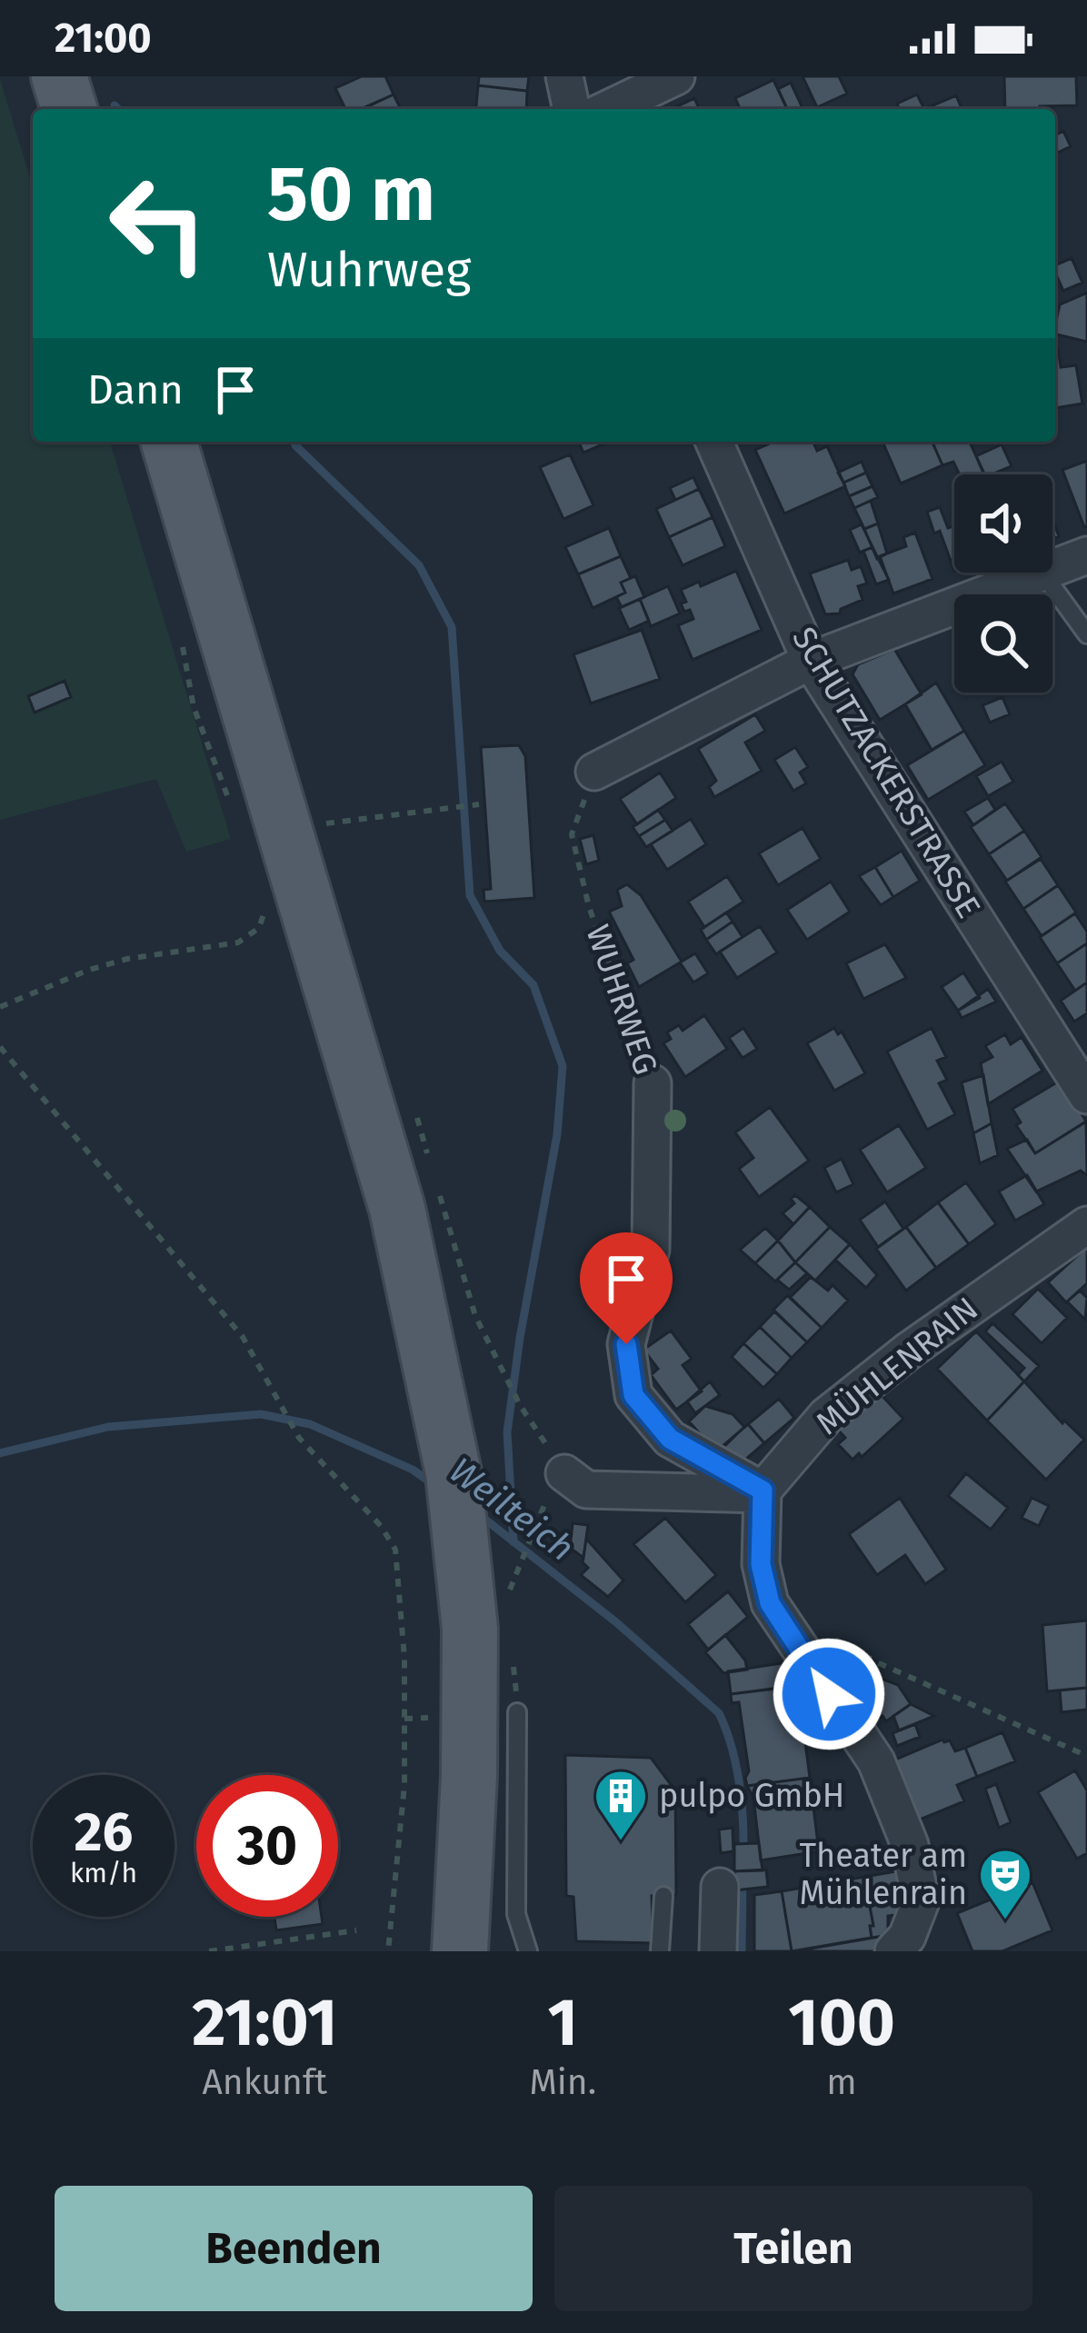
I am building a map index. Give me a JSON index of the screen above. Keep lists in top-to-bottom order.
{
  "streets": {
    "street": ["SCHUTZACKERSTRASSE", "WUHRWEG", "MÜHLENRAIN"]
  },
  "crossings": [
    ["WUHRWEG", "MÜHLENRAIN"]
  ],
  "water": ["Weilteich"],
  "places": {
    "building": ["pulpo GmbH"],
    "theatre": ["Theater am Mühlenrain"]
  },
  "page": {
    "status": "21:00",
    "turn": ["50 m", "Wuhrweg"],
    "then": "Dann",
    "speed": "26 km/h",
    "limit": "30",
    "eta": [
      "21:01",
      "Ankunft",
      "1",
      "Min.",
      "100",
      "m"
    ],
    "buttons": ["Beenden", "Teilen"]
  }
}
